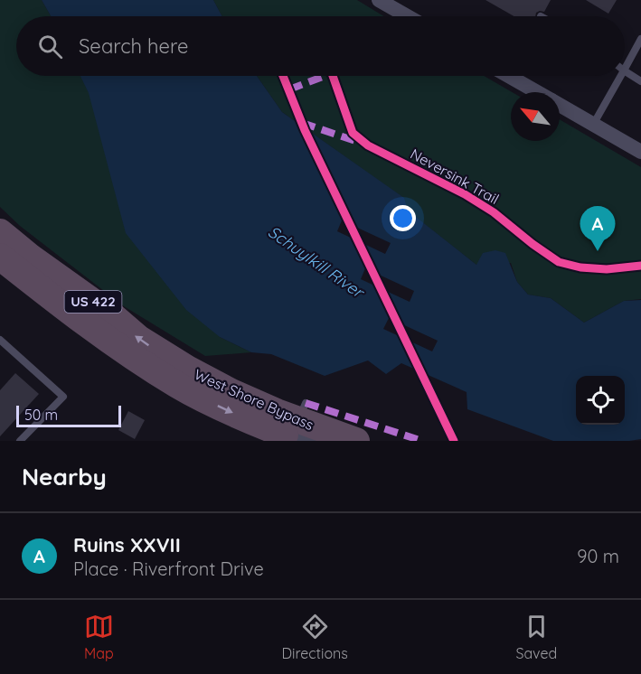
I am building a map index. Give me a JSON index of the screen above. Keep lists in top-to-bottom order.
{
  "streets": {
    "highway": ["US 422", "West Shore Bypass"],
    "cycle path": ["Neversink Trail"]
  },
  "water": ["Schuylkill River"],
  "scale_bar": "50 m",
  "north": "top left",
  "page": {
    "search": "Search here",
    "pins": "A",
    "scale": "50 m",
    "heading": "Nearby",
    "list": [
      {
        "mark": "A",
        "name": "Ruins XXVII",
        "note": "Place · Riverfront Drive",
        "value": "90 m"
      }
    ],
    "nav": ["Map", "Directions", "Saved"]
  }
}
